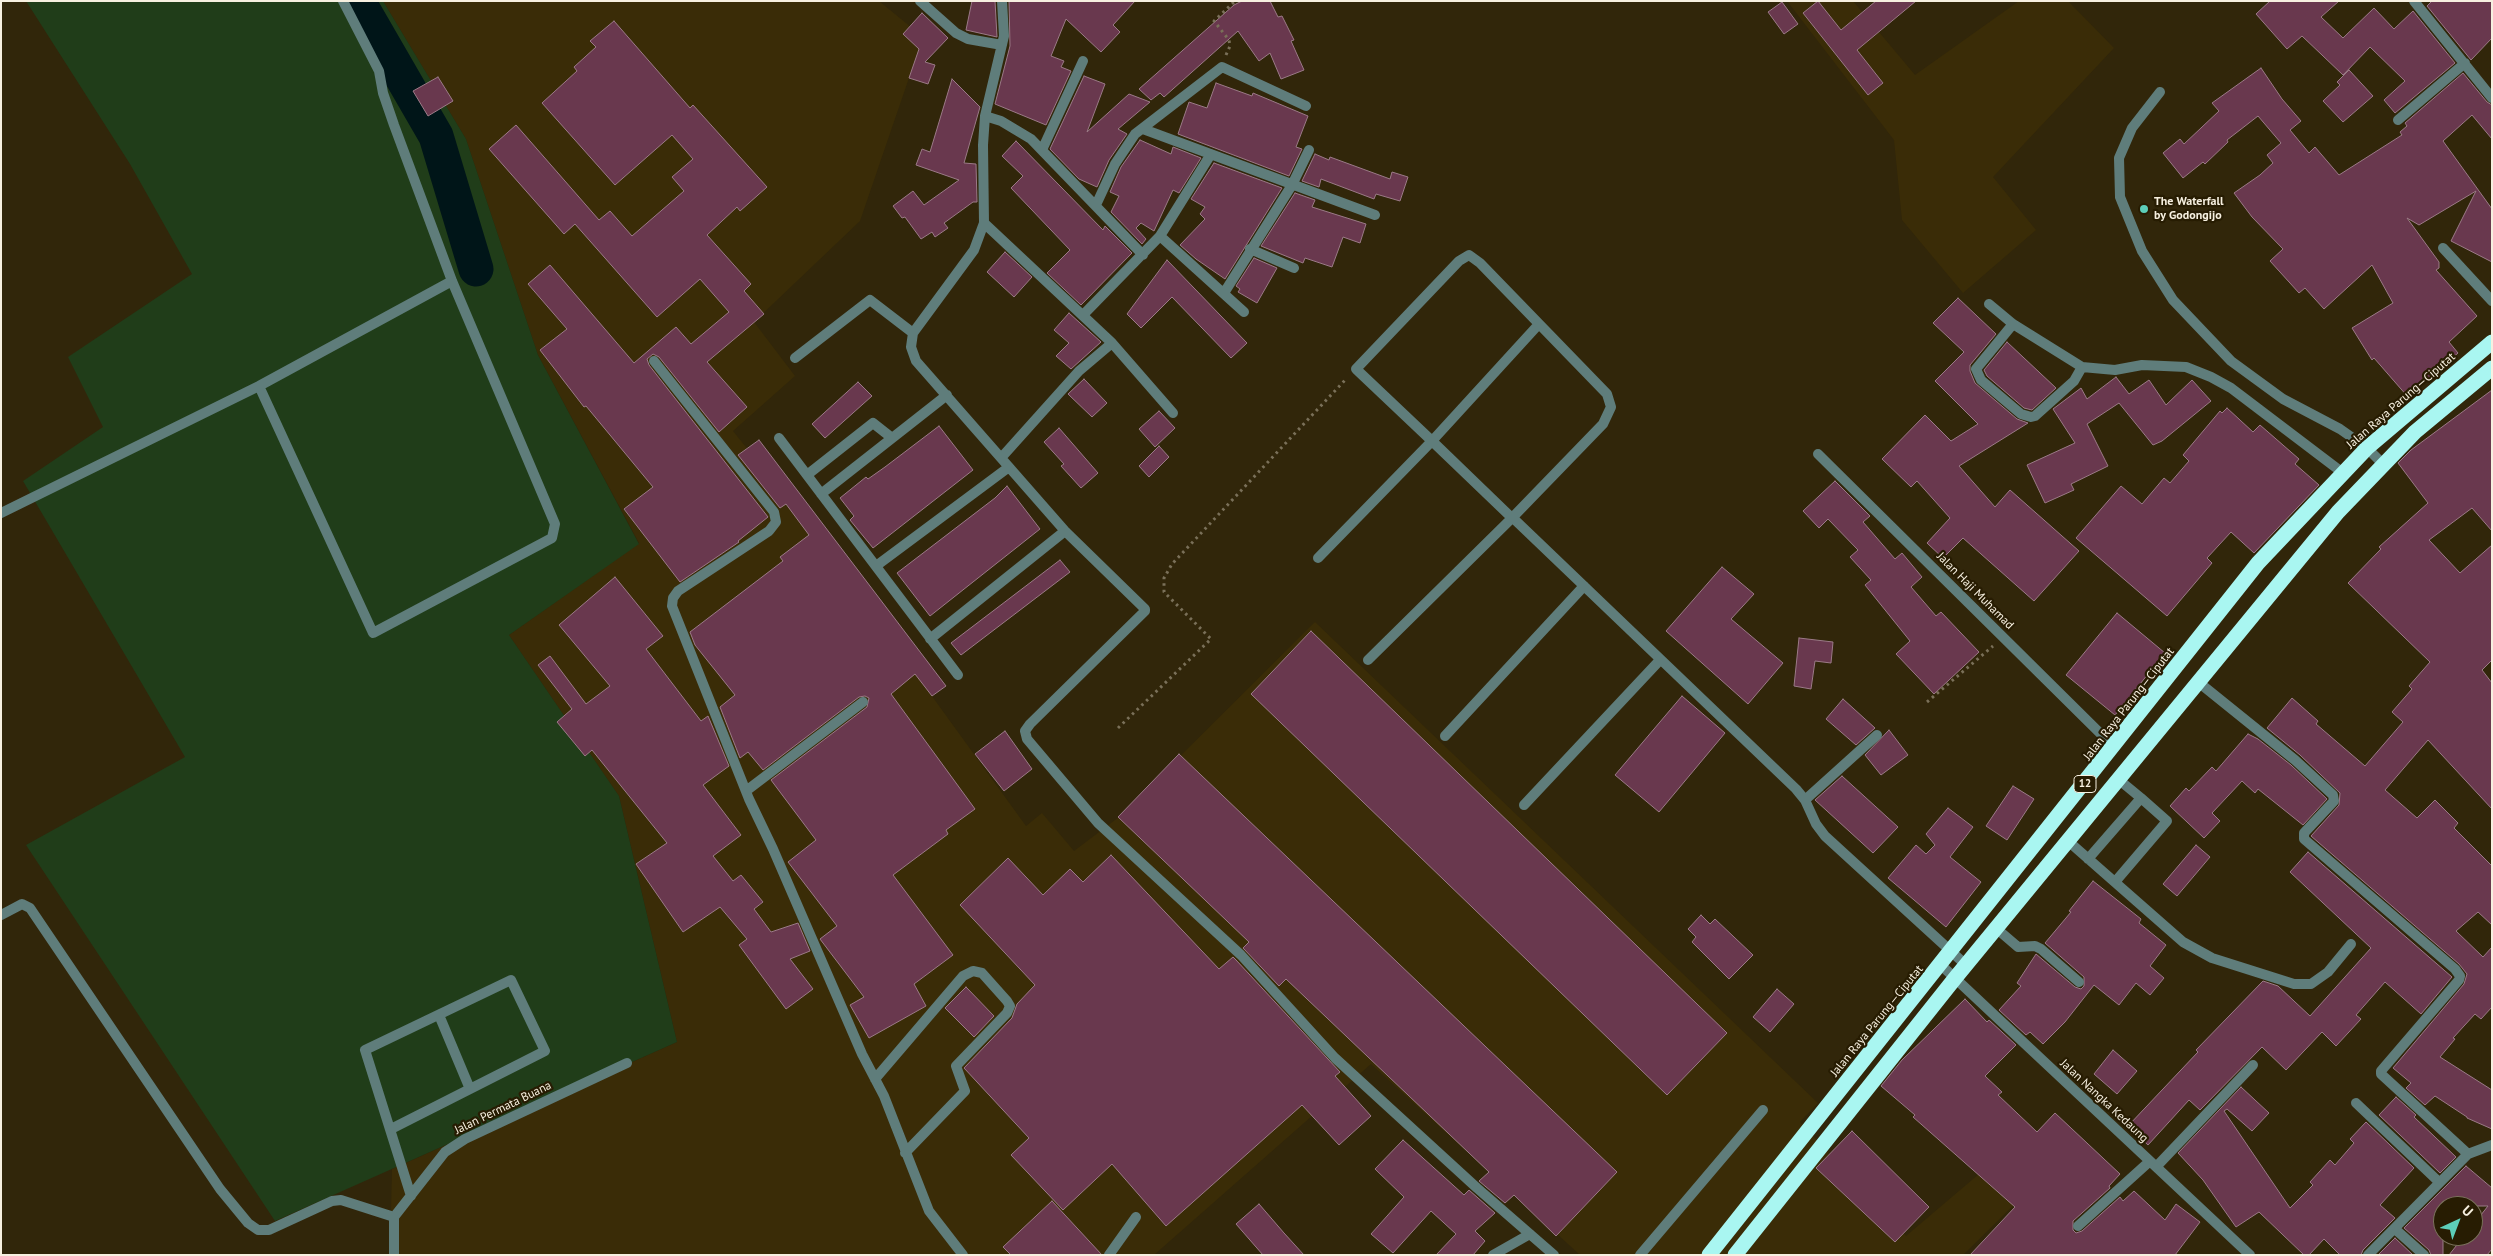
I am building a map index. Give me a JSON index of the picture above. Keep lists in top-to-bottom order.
{
  "streets": {
    "highway": ["Jalan Raya Parung—Ciputat", "12"],
    "street": ["Jalan Haji Muhamad", "Jalan Nangka Kedaung", "Jalan Permata Buana"]
  },
  "crossings": [
    ["Jalan Raya Parung—Ciputat", "Jalan Haji Muhamad"],
    ["Jalan Raya Parung—Ciputat", "Jalan Nangka Kedaung"],
    ["12", "Jalan Nangka Kedaung"]
  ],
  "places": ["The Waterfall by Godongijo"],
  "north": "top right"
}
